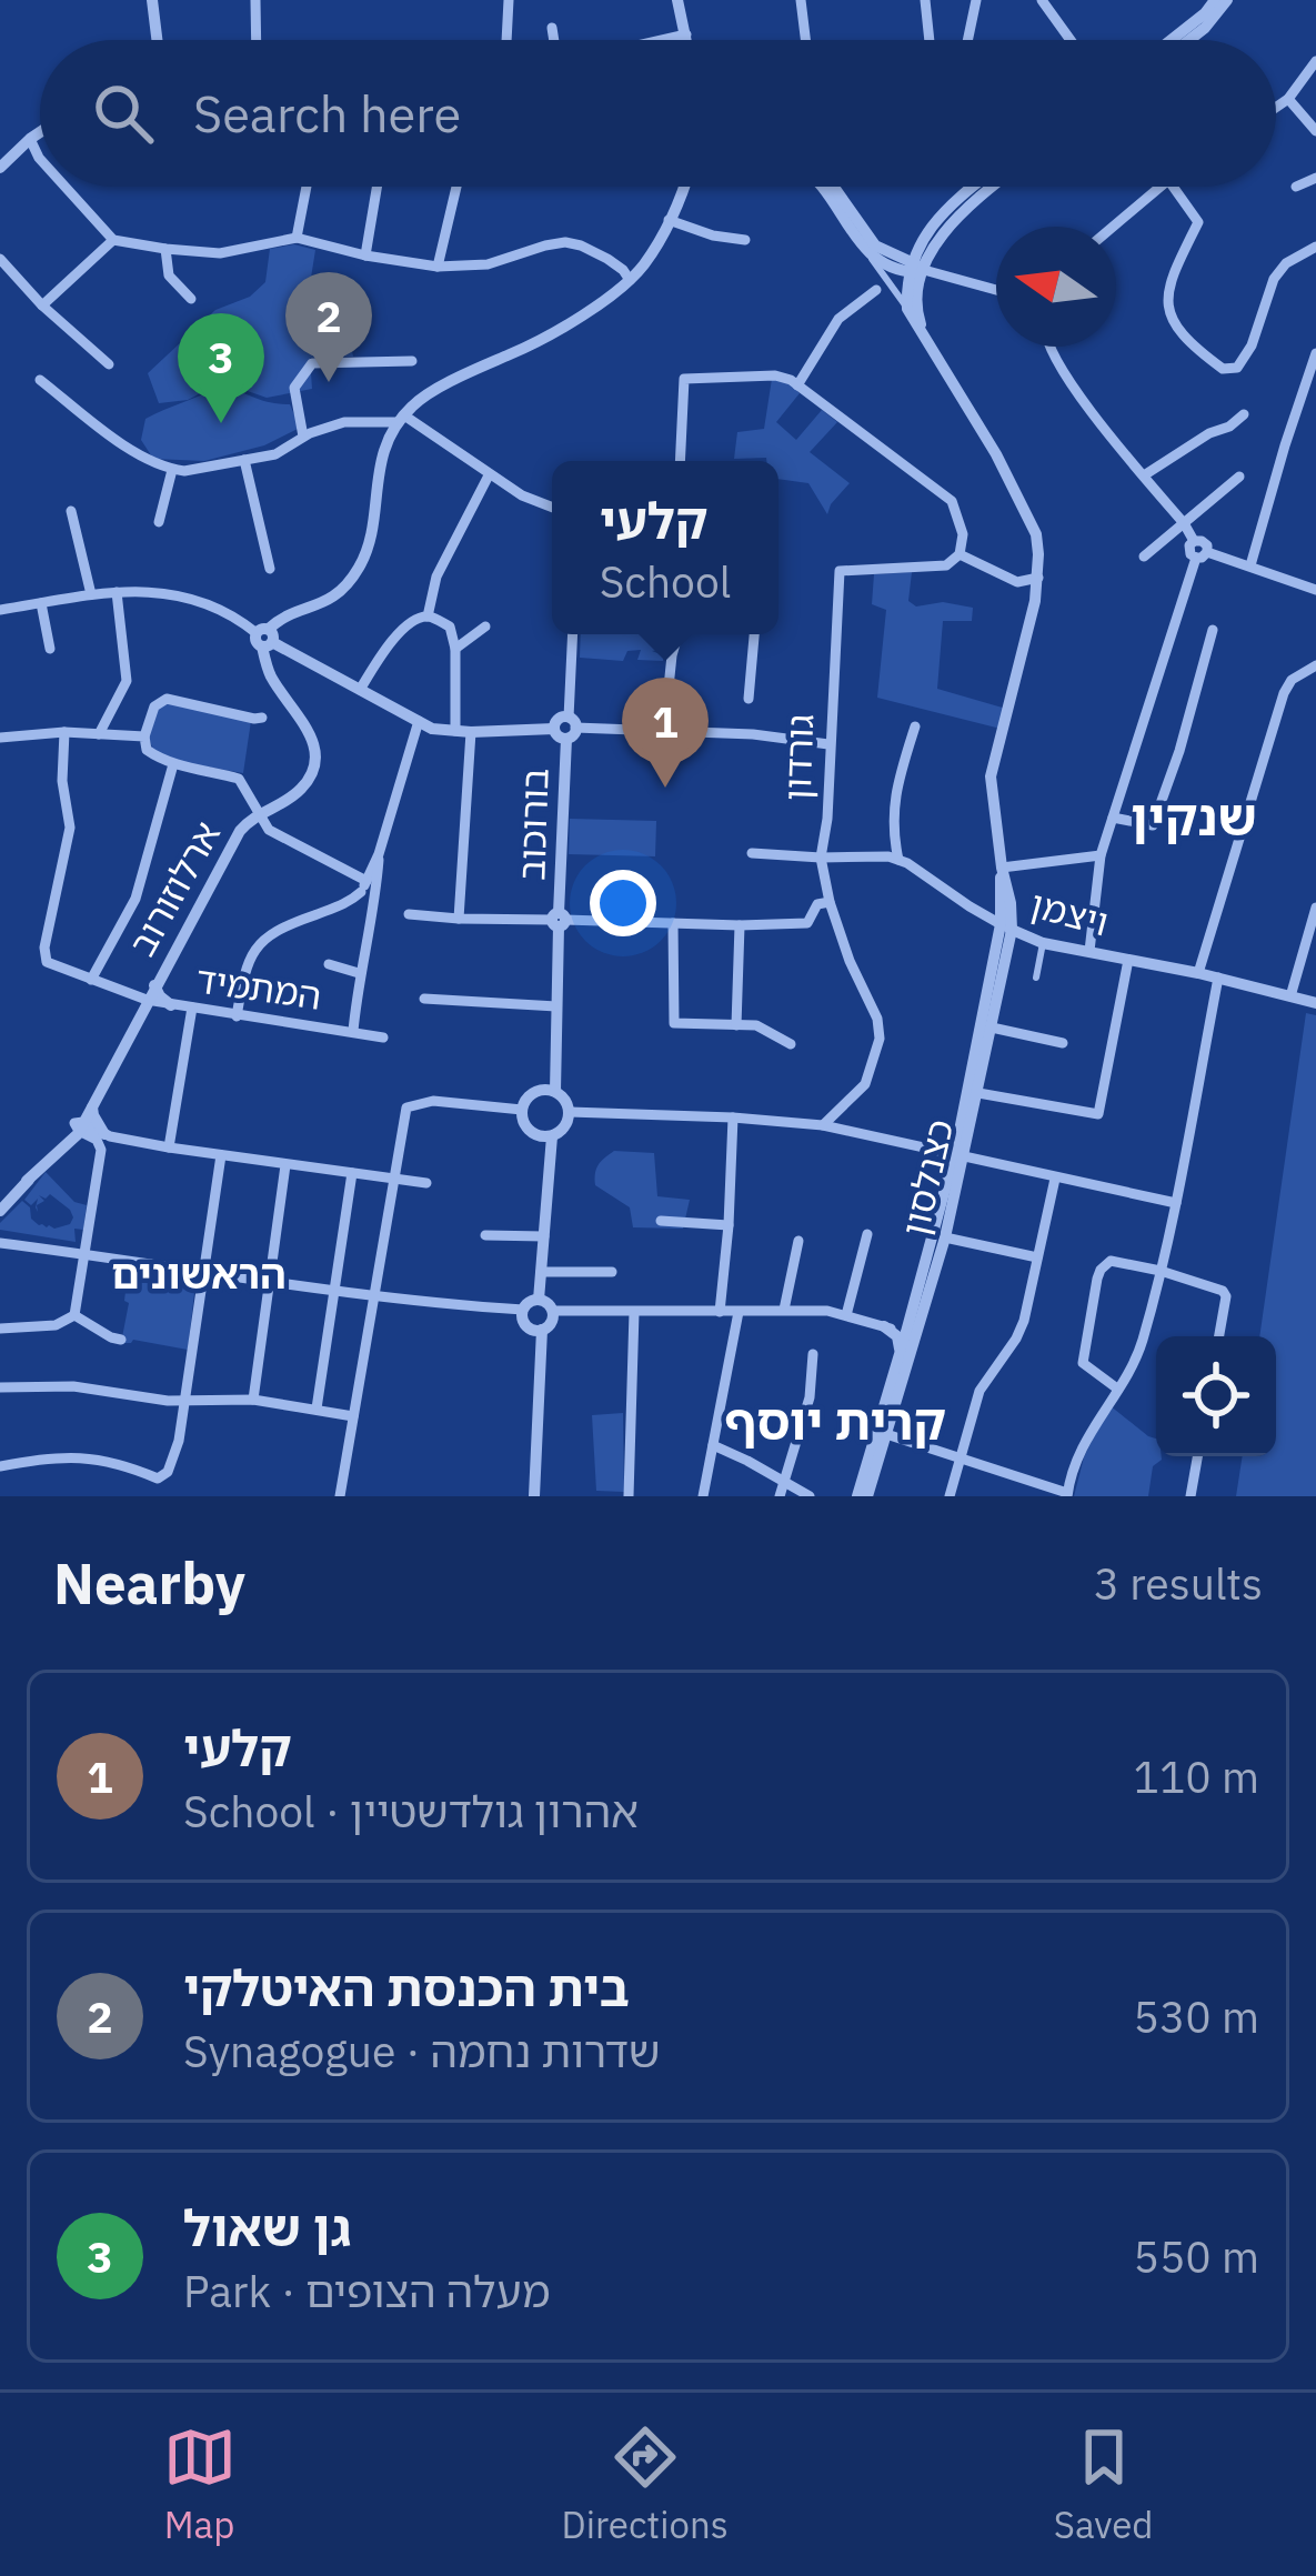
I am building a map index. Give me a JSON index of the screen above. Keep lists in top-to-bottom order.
{
  "streets": {
    "street": [
      "גורדון",
      "בורוכוב",
      "ארלוזורוב",
      "ויצמן",
      "המתמיד",
      "כצנלסון"
    ]
  },
  "crossings": [
    ["ארלוזורוב", "המתמיד"],
    ["ויצמן", "כצנלסון"]
  ],
  "districts": ["שנקין", "הראשונים", "קרית יוסף"],
  "north": "left",
  "page": {
    "search": "Search here",
    "pins": ["2", "3", "1"],
    "popup": ["קלעי", "School"],
    "heading": ["Nearby", "3 results"],
    "list": [
      {
        "mark": "1",
        "name": "קלעי",
        "note": "School · אהרון גולדשטיין",
        "value": "110 m"
      },
      {
        "mark": "2",
        "name": "בית הכנסת האיטלקי",
        "note": "Synagogue · שדרות נחמה",
        "value": "530 m"
      },
      {
        "mark": "3",
        "name": "גן שאול",
        "note": "Park · מעלה הצופים",
        "value": "550 m"
      }
    ],
    "nav": ["Map", "Directions", "Saved"]
  }
}
